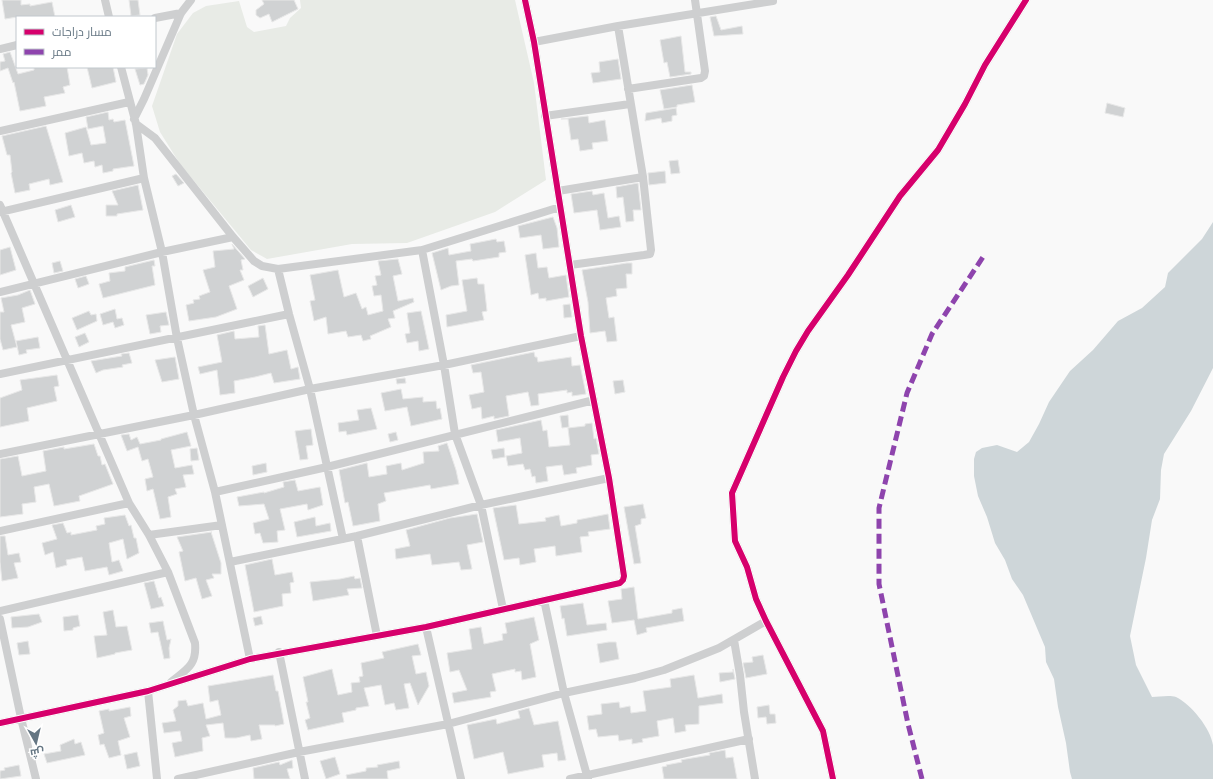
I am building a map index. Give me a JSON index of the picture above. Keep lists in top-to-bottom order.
{
  "legend": ["مسار دراجات", "ممر"],
  "north": "bottom"
}
